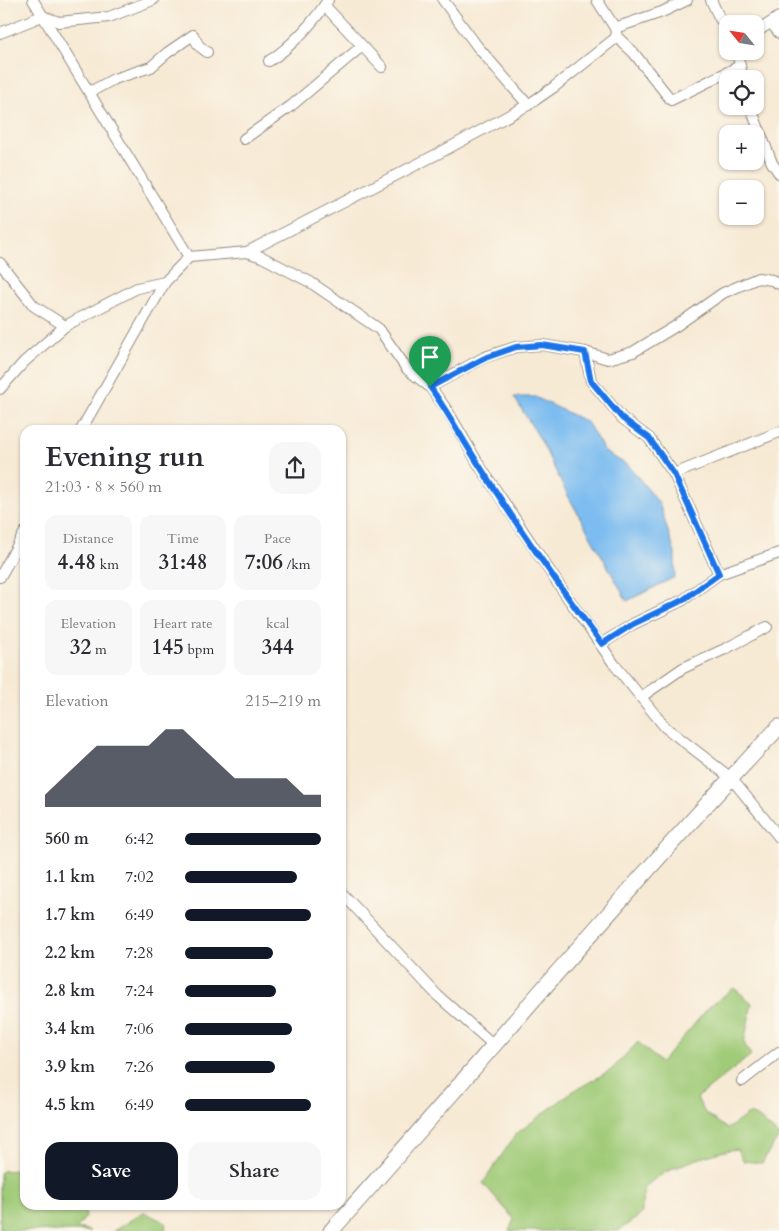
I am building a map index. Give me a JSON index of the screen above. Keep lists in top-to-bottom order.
{
  "north": "top left",
  "page": {
    "map_buttons": ["+", "−"],
    "heading": ["Evening run", "21:03 · 8 × 560 m"],
    "stats": [
      ["Distance", "4.48 km"],
      ["Time", "31:48"],
      ["Pace", "7:06 /km"],
      ["Elevation", "32 m"],
      ["Heart rate", "145 bpm"],
      ["kcal", "344"]
    ],
    "chart": ["Elevation", "215–219 m"],
    "list": [
      {
        "name": "560 m",
        "note": "6:42"
      },
      {
        "name": "1.1 km",
        "note": "7:02"
      },
      {
        "name": "1.7 km",
        "note": "6:49"
      },
      {
        "name": "2.2 km",
        "note": "7:28"
      },
      {
        "name": "2.8 km",
        "note": "7:24"
      },
      {
        "name": "3.4 km",
        "note": "7:06"
      },
      {
        "name": "3.9 km",
        "note": "7:26"
      },
      {
        "name": "4.5 km",
        "note": "6:49"
      }
    ],
    "buttons": ["Save", "Share"]
  }
}
